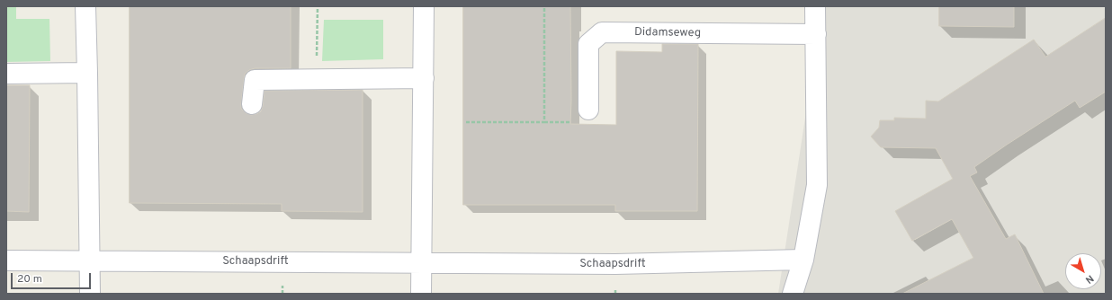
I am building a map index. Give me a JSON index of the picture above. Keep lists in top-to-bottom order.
{
  "streets": {
    "street": ["Didamseweg", "Schaapsdrift"]
  },
  "scale_bar": "20 m",
  "north": "bottom right"
}
